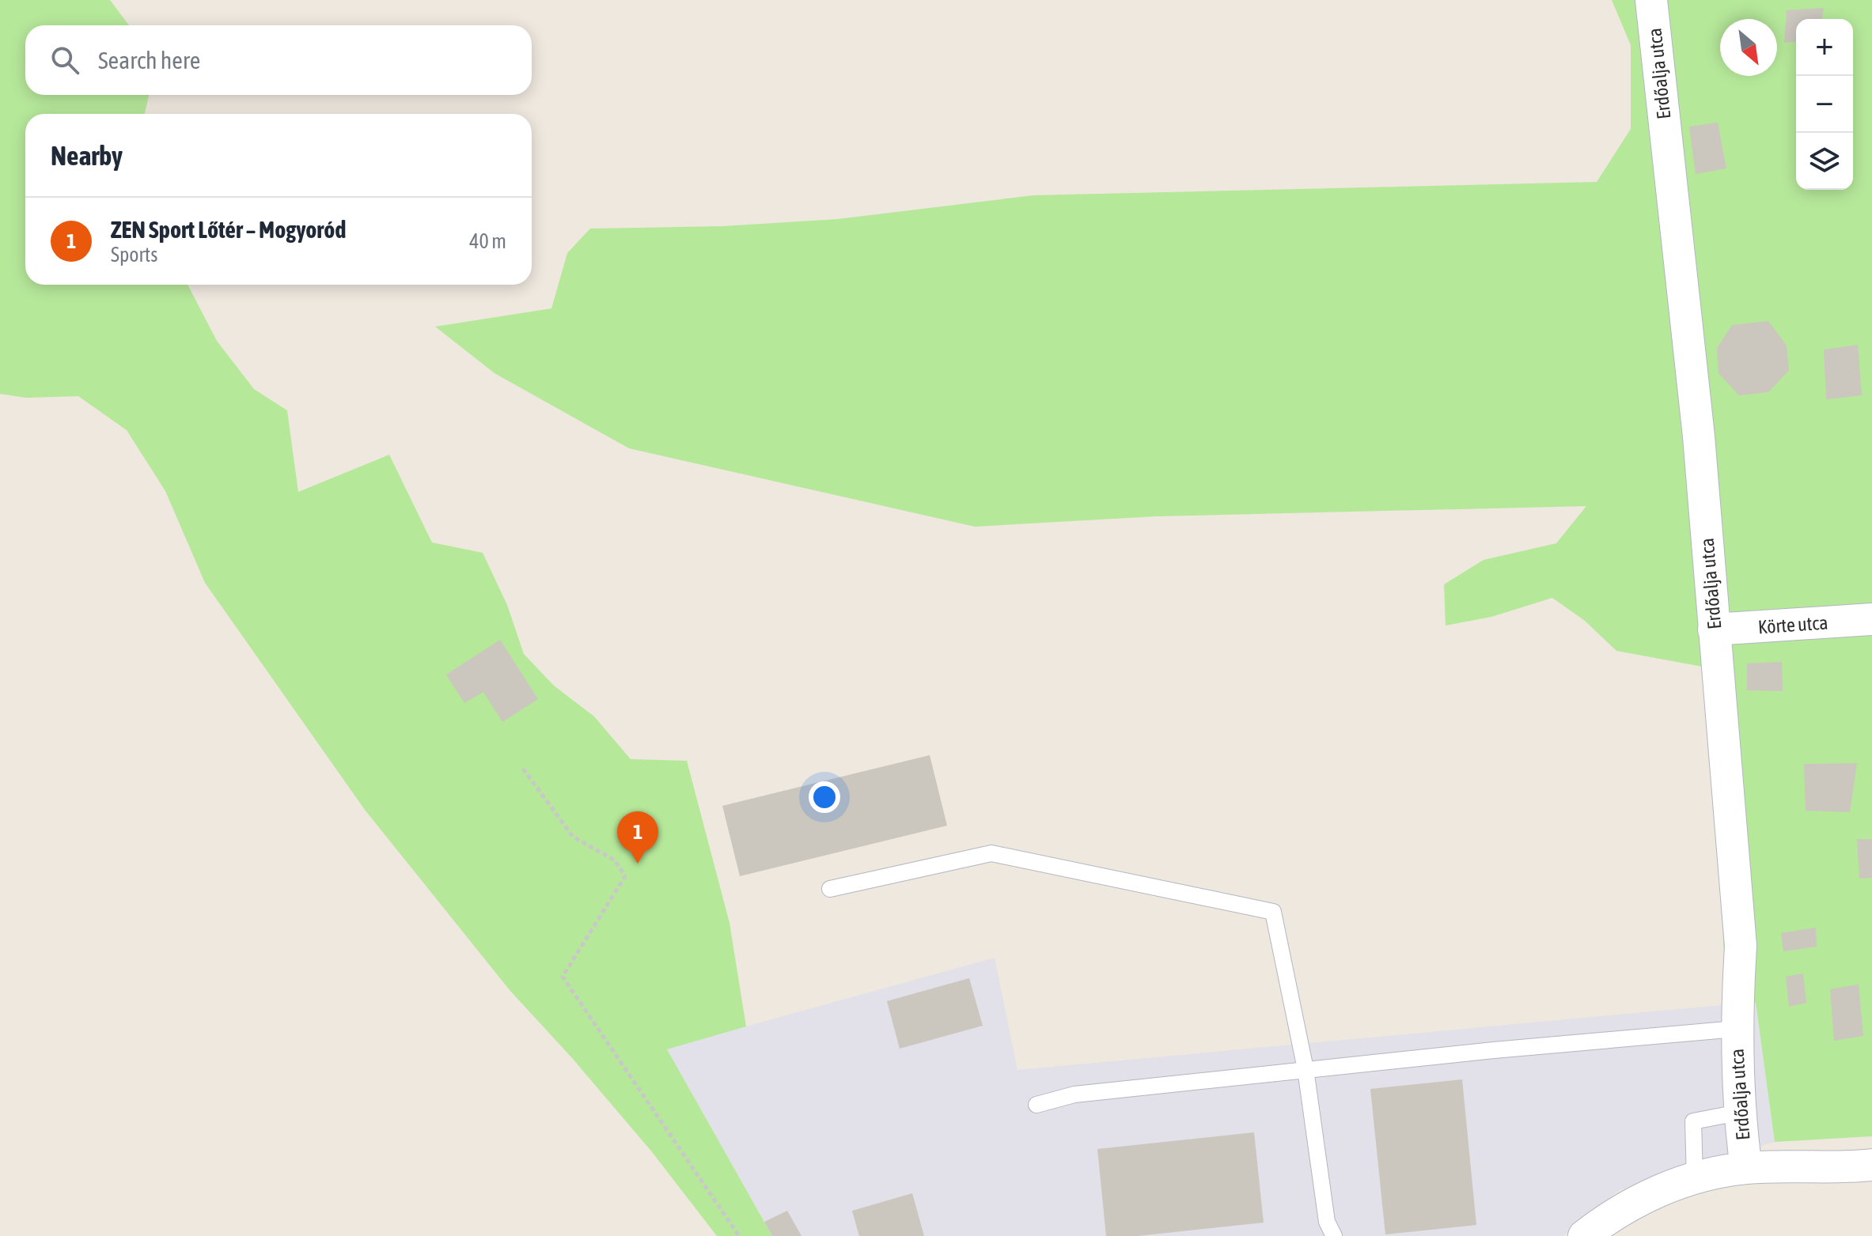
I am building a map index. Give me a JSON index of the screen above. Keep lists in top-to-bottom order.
{
  "streets": {
    "street": ["Erdőalja utca", "Körte utca"]
  },
  "crossings": [
    ["Erdőalja utca", "Körte utca"]
  ],
  "north": "bottom right",
  "page": {
    "map_buttons": ["+", "−"],
    "search": "Search here",
    "heading": "Nearby",
    "list": [
      {
        "mark": "1",
        "name": "ZEN Sport Lőtér – Mogyoród",
        "note": "Sports",
        "value": "40 m"
      }
    ],
    "pins": "1"
  }
}
